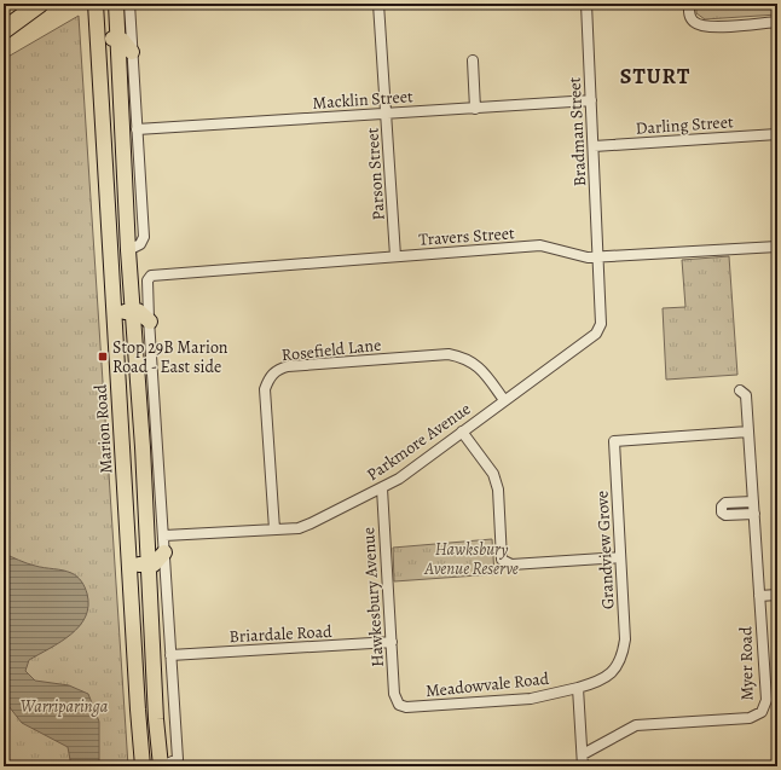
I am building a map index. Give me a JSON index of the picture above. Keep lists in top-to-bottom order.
{
  "streets": {
    "main road": ["Marion Road"],
    "street": [
      "Macklin Street",
      "Darling Street",
      "Bradman Street",
      "Parson Street",
      "Travers Street",
      "Rosefield Lane",
      "Parkmore Avenue",
      "Grandview Grove",
      "Hawkesbury Avenue",
      "Briardale Road",
      "Myer Road",
      "Meadowvale Road"
    ]
  },
  "crossings": [
    ["Macklin Street", "Bradman Street"],
    ["Macklin Street", "Parson Street"],
    ["Darling Street", "Bradman Street"],
    ["Bradman Street", "Travers Street"],
    ["Bradman Street", "Parkmore Avenue"],
    ["Parson Street", "Travers Street"],
    ["Travers Street", "Parkmore Avenue"],
    ["Rosefield Lane", "Parkmore Avenue"],
    ["Parkmore Avenue", "Hawkesbury Avenue"],
    ["Grandview Grove", "Myer Road"],
    ["Grandview Grove", "Meadowvale Road"],
    ["Hawkesbury Avenue", "Briardale Road"],
    ["Hawkesbury Avenue", "Meadowvale Road"]
  ],
  "districts": ["STURT"],
  "parks": ["Hawksbury Avenue Reserve", "Warriparinga"],
  "places": {
    "transit": ["Stop 29B Marion Road - East side"]
  }
}
